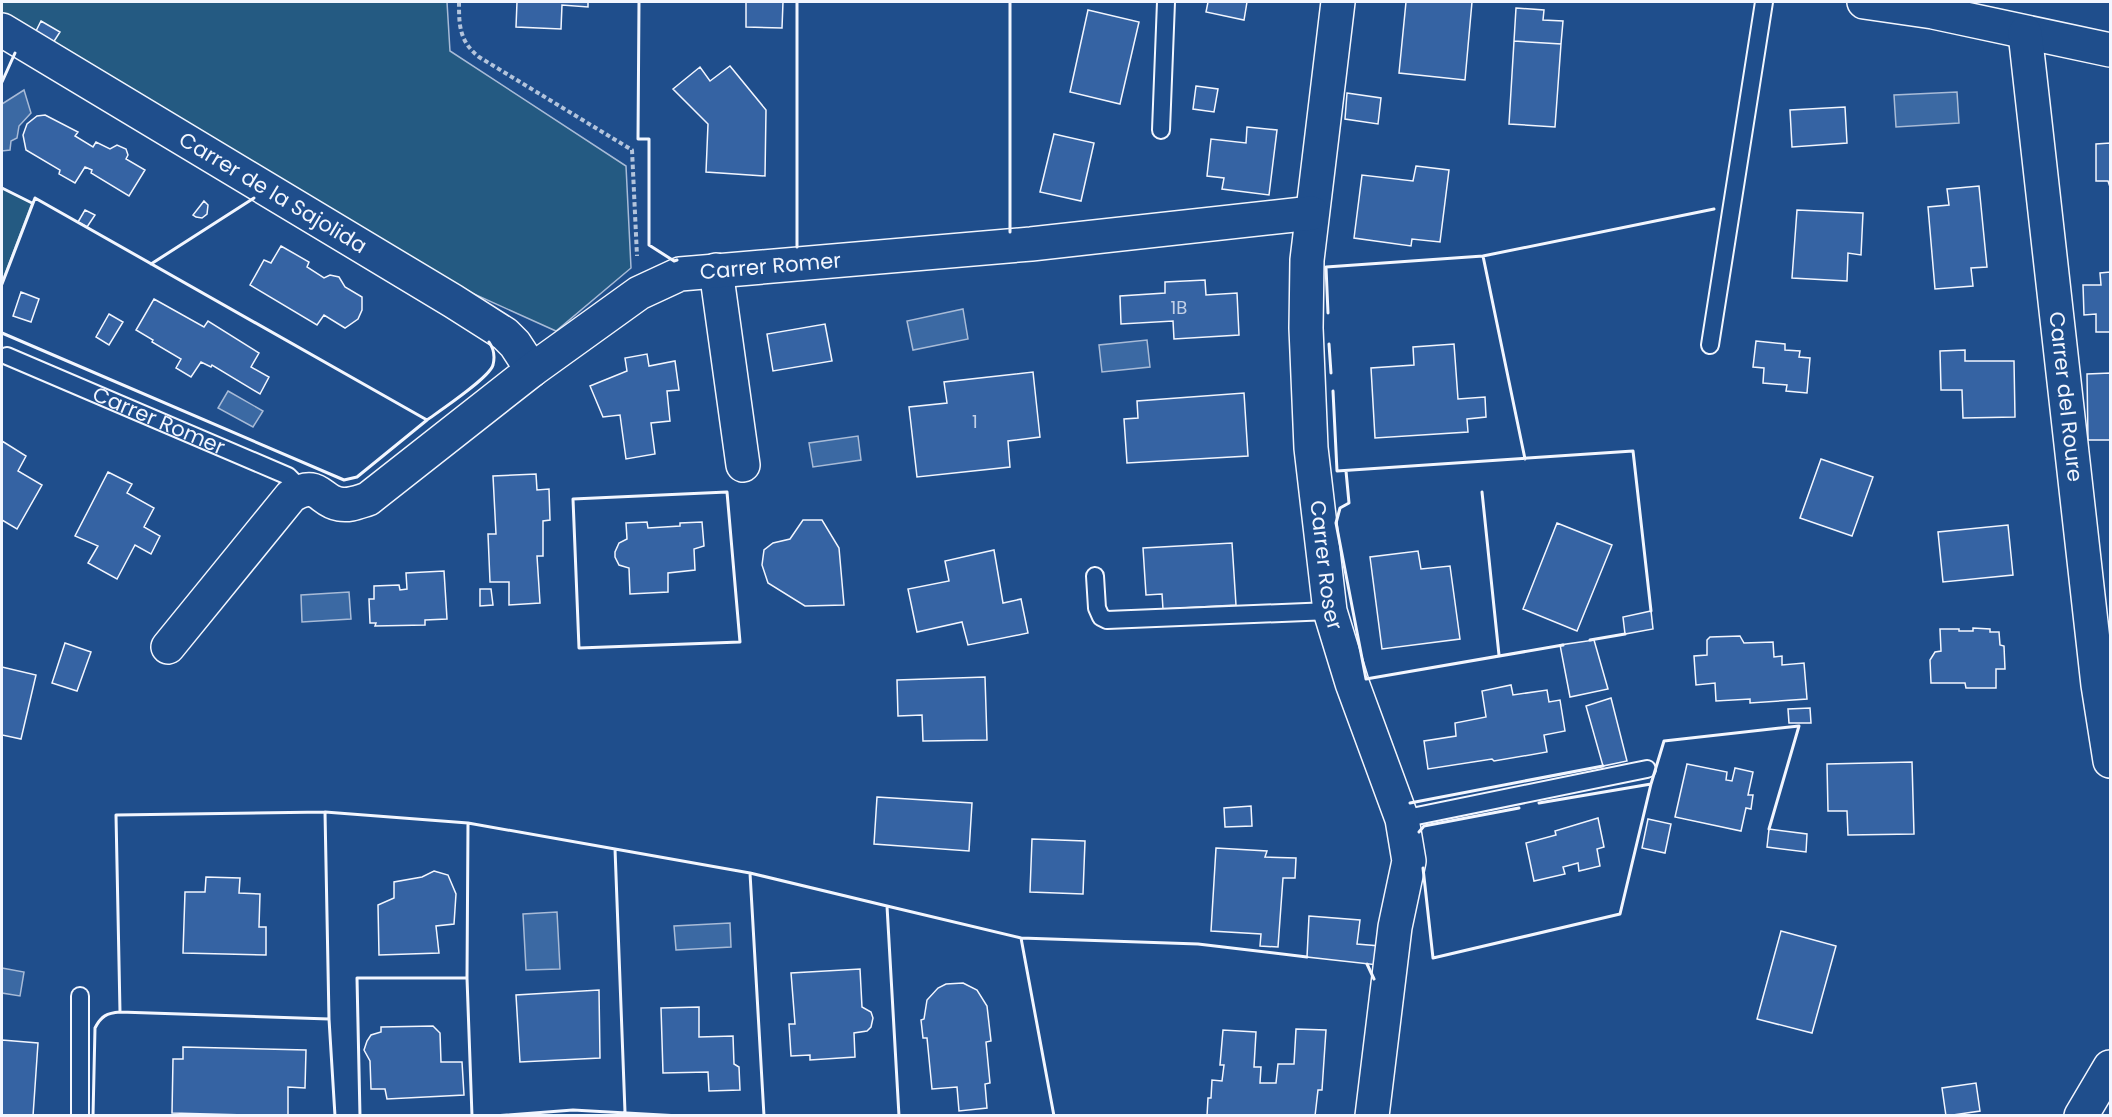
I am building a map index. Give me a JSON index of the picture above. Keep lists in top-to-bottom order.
{
  "streets": {
    "street": [
      "Carrer de la Sajolida",
      "Carrer Romer",
      "Carrer del Roure",
      "Carrer Roser"
    ]
  },
  "crossings": [
    ["Carrer de la Sajolida", "Carrer Romer"],
    ["Carrer Romer", "Carrer Roser"]
  ],
  "house_numbers": ["1B", "1"]
}
